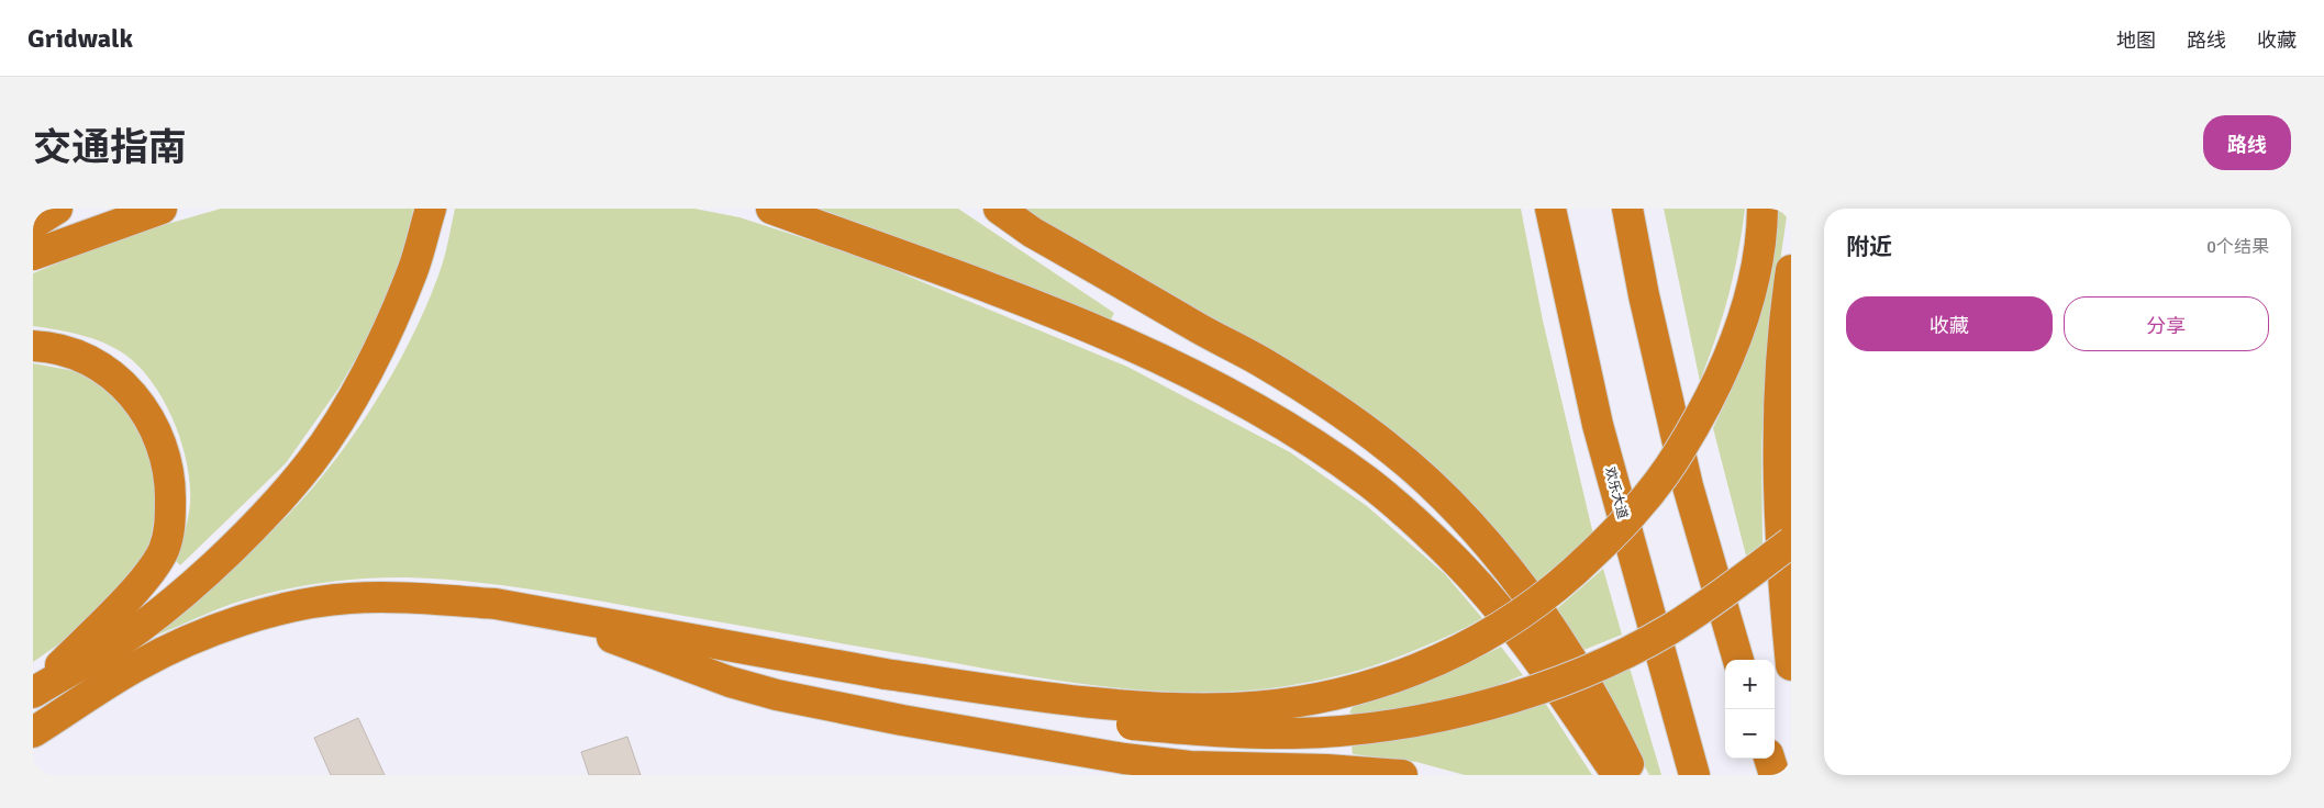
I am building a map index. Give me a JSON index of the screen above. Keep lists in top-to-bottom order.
{
  "streets": {
    "highway": ["欢乐大道"]
  },
  "page": {
    "header": "Gridwalk",
    "nav": ["地图", "路线", "收藏"],
    "title": "交通指南",
    "buttons": [
      "路线",
      ["收藏", "分享"]
    ],
    "heading": ["附近", "0个结果"],
    "map_buttons": ["+", "−"]
  }
}
